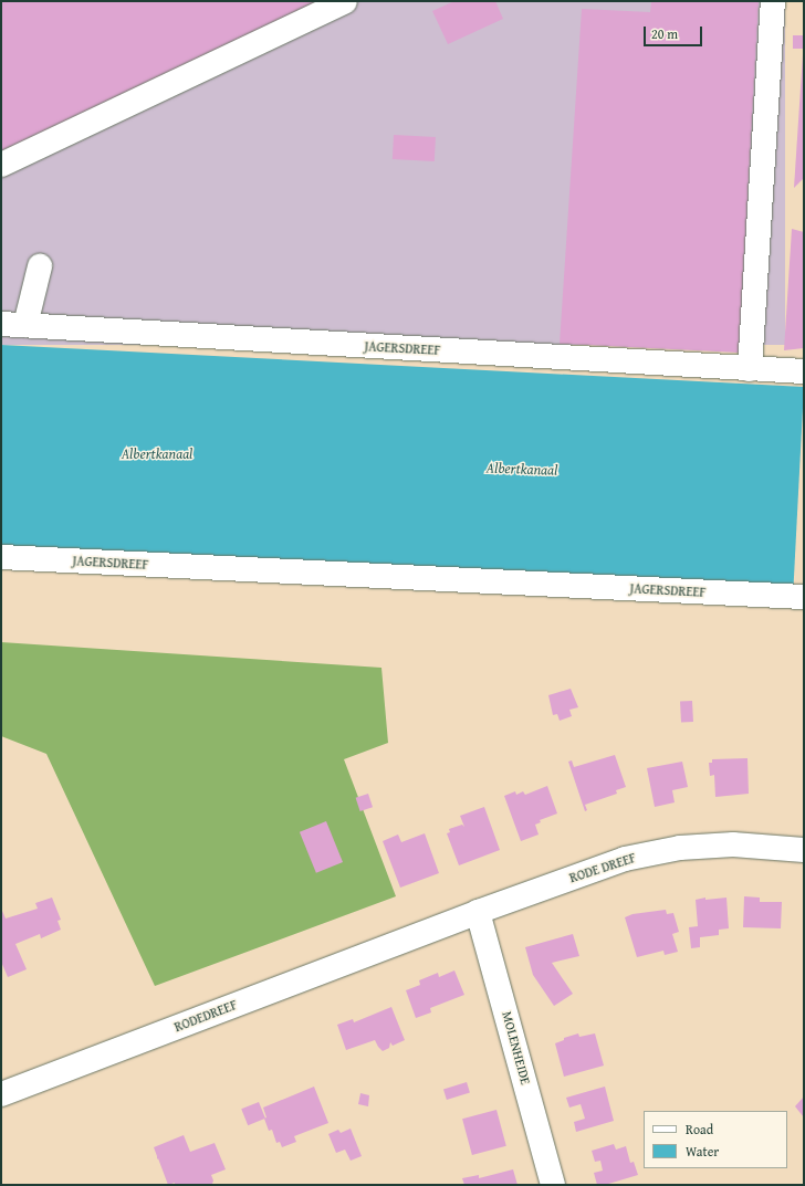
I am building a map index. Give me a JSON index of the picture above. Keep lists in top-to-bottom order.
{
  "streets": {
    "street": [
      "JAGERSDREEF",
      "RODE DREEF",
      "RODEDREEF",
      "MOLENHEIDE"
    ]
  },
  "crossings": [
    ["RODE DREEF", "RODEDREEF"],
    ["RODE DREEF", "MOLENHEIDE"]
  ],
  "water": ["Albertkanaal"],
  "legend": ["Road", "Water"],
  "scale_bar": "20 m"
}
